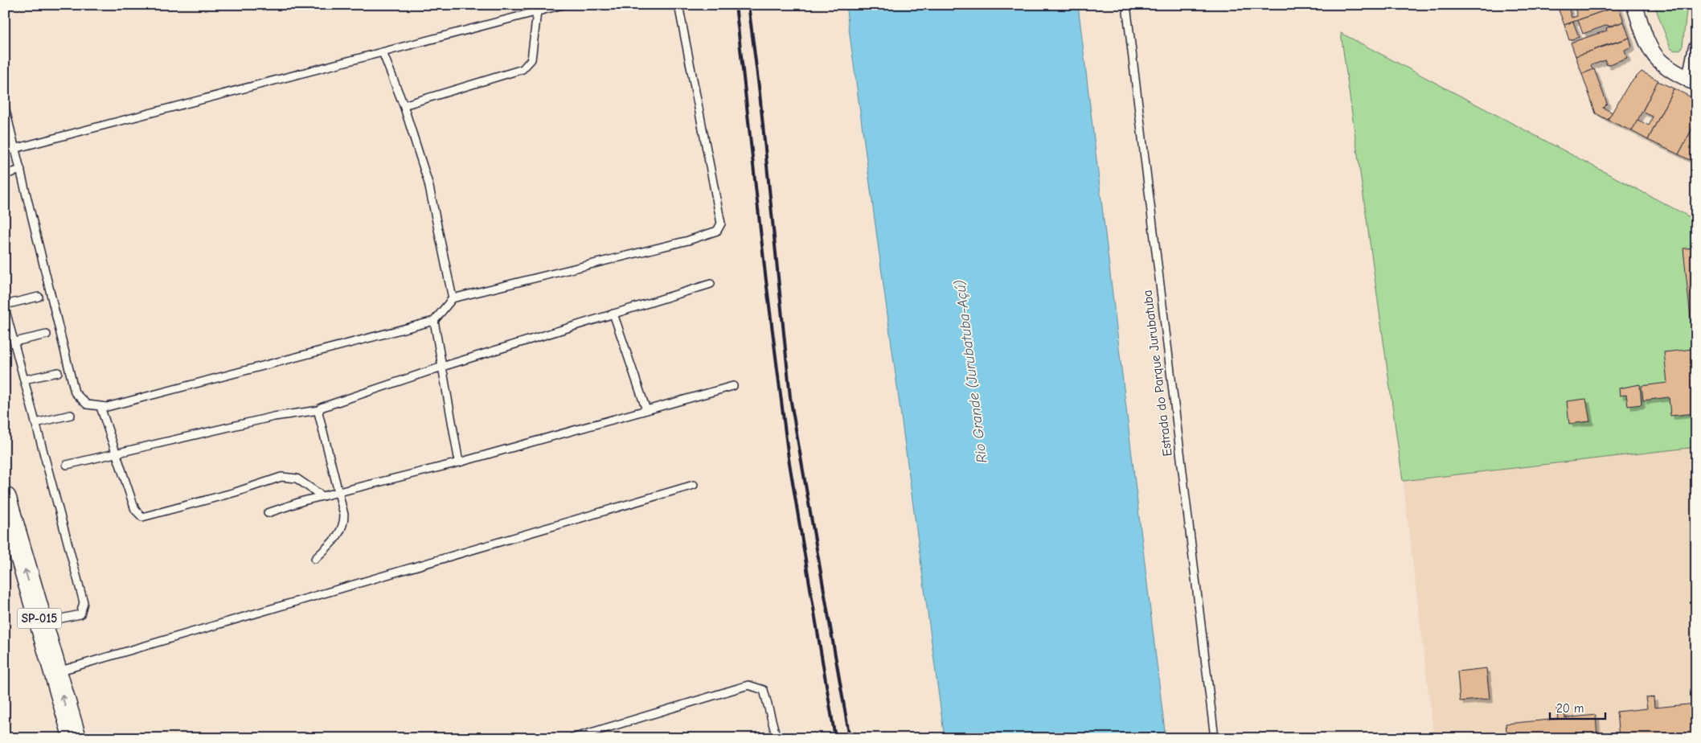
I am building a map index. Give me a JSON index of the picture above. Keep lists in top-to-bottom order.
{
  "streets": {
    "highway": ["SP-015"],
    "lane": ["Estrada do Parque Jurubatuba"]
  },
  "water": ["Rio Grande (Jurubatuba-Açú)"],
  "scale_bar": "20 m"
}
